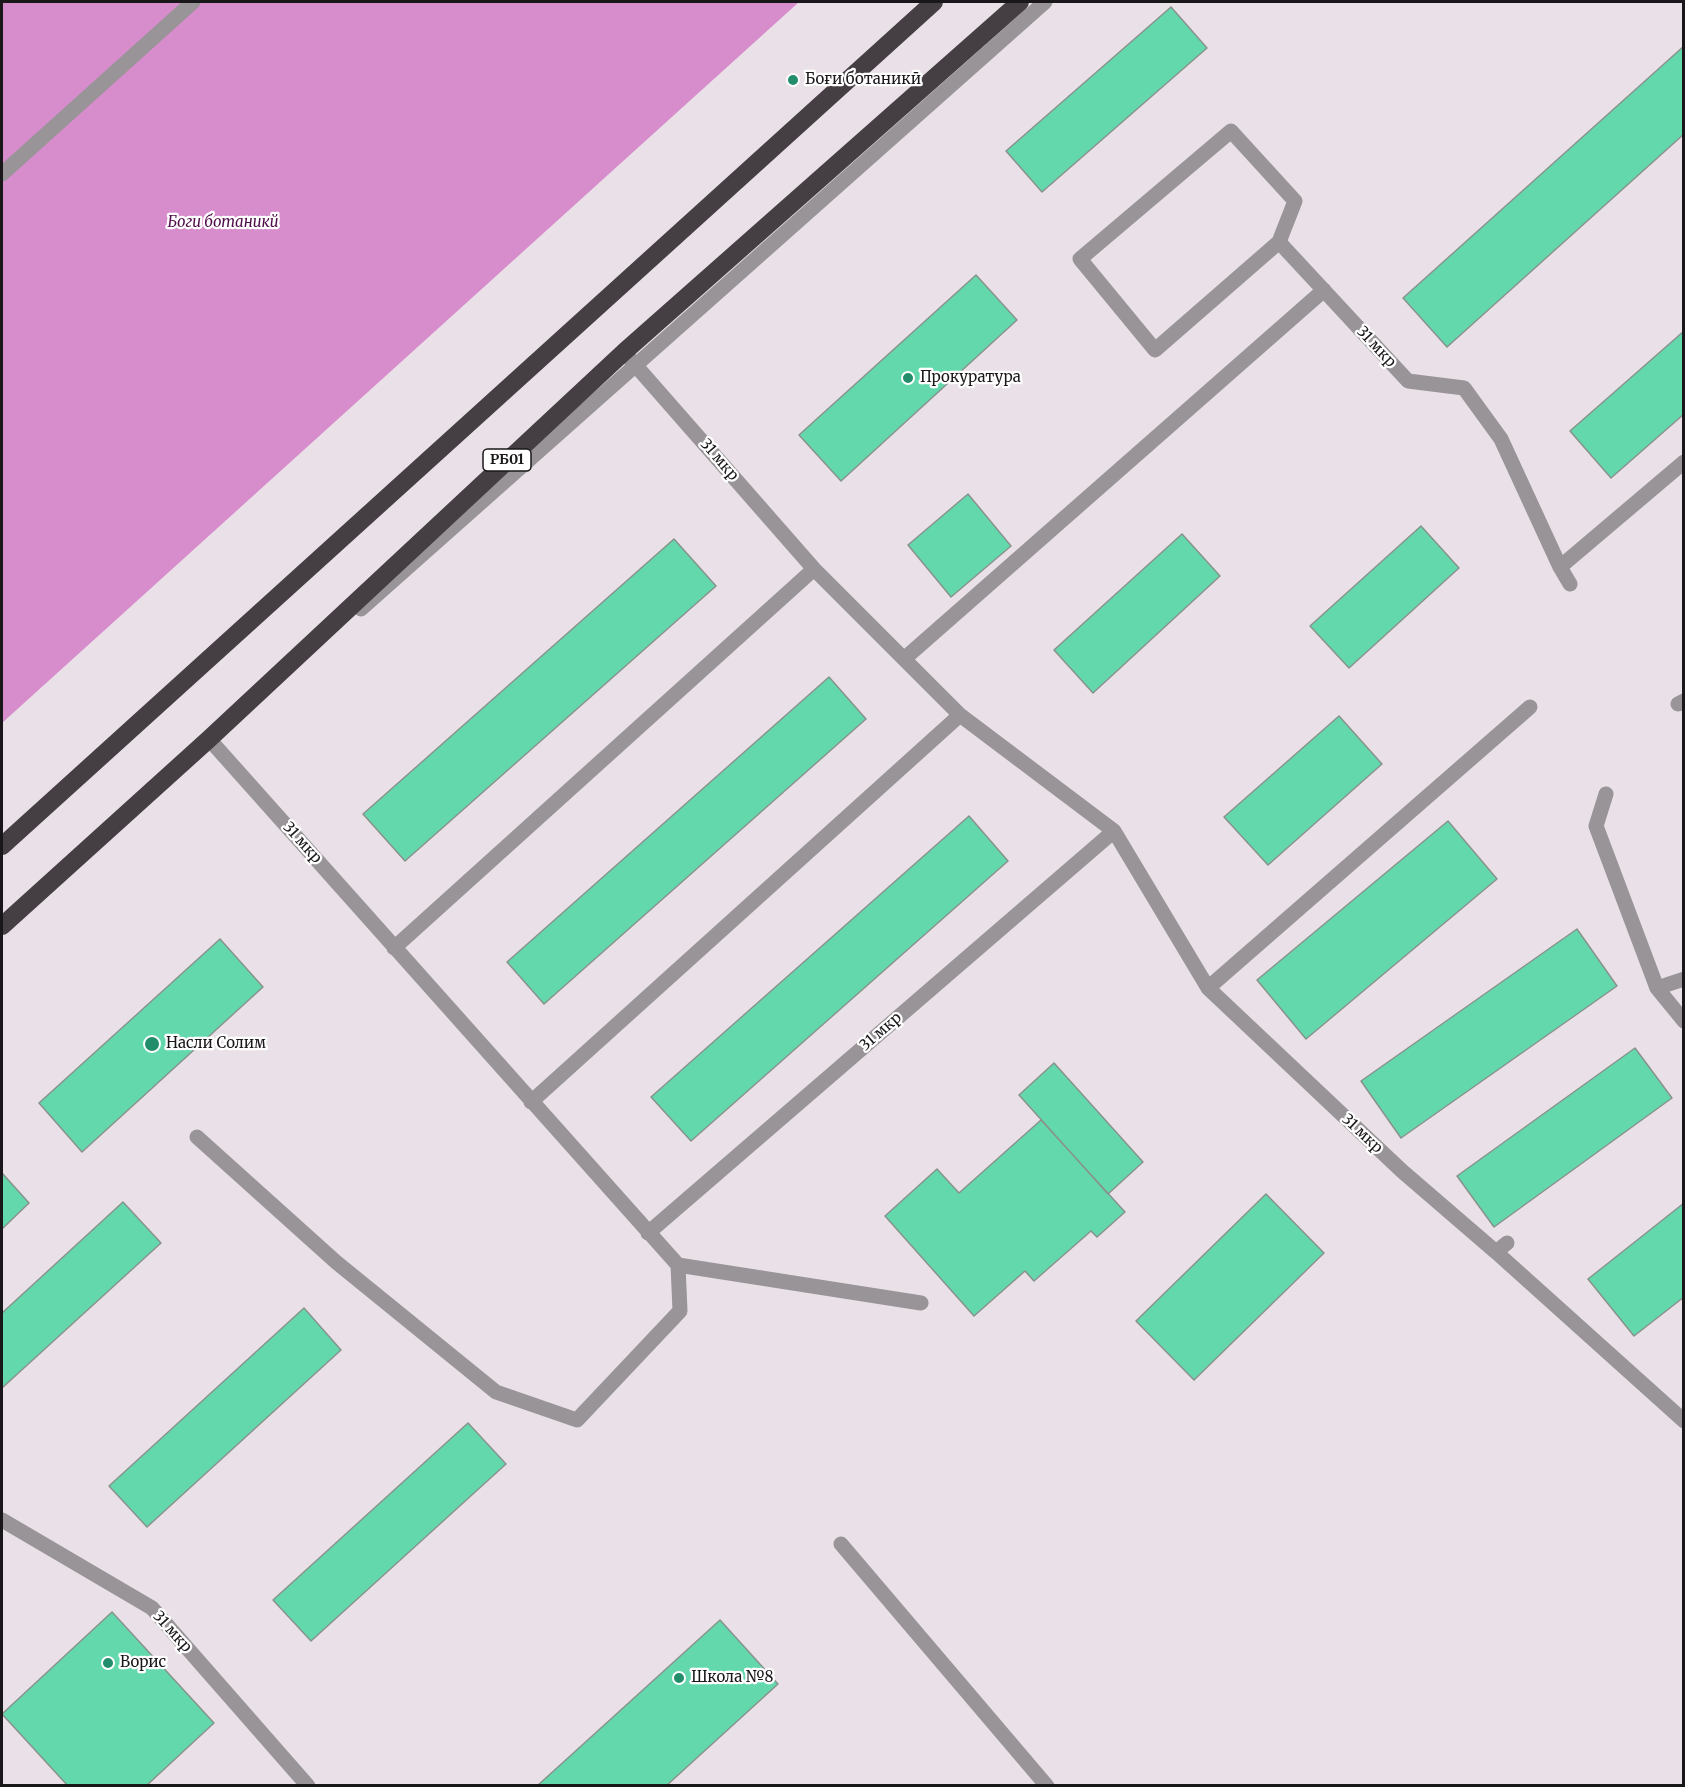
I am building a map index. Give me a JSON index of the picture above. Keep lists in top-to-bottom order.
{
  "streets": {
    "highway": ["РБ01"],
    "street": ["31 мкр"]
  },
  "crossings": [
    ["31 мкр", "РБ01"]
  ],
  "parks": ["Боги ботаникй"],
  "places": [
    "Боғи ботаникӣ",
    "Прокуратура",
    "Насли Солим",
    "Ворис",
    "Школа №8"
  ]
}
